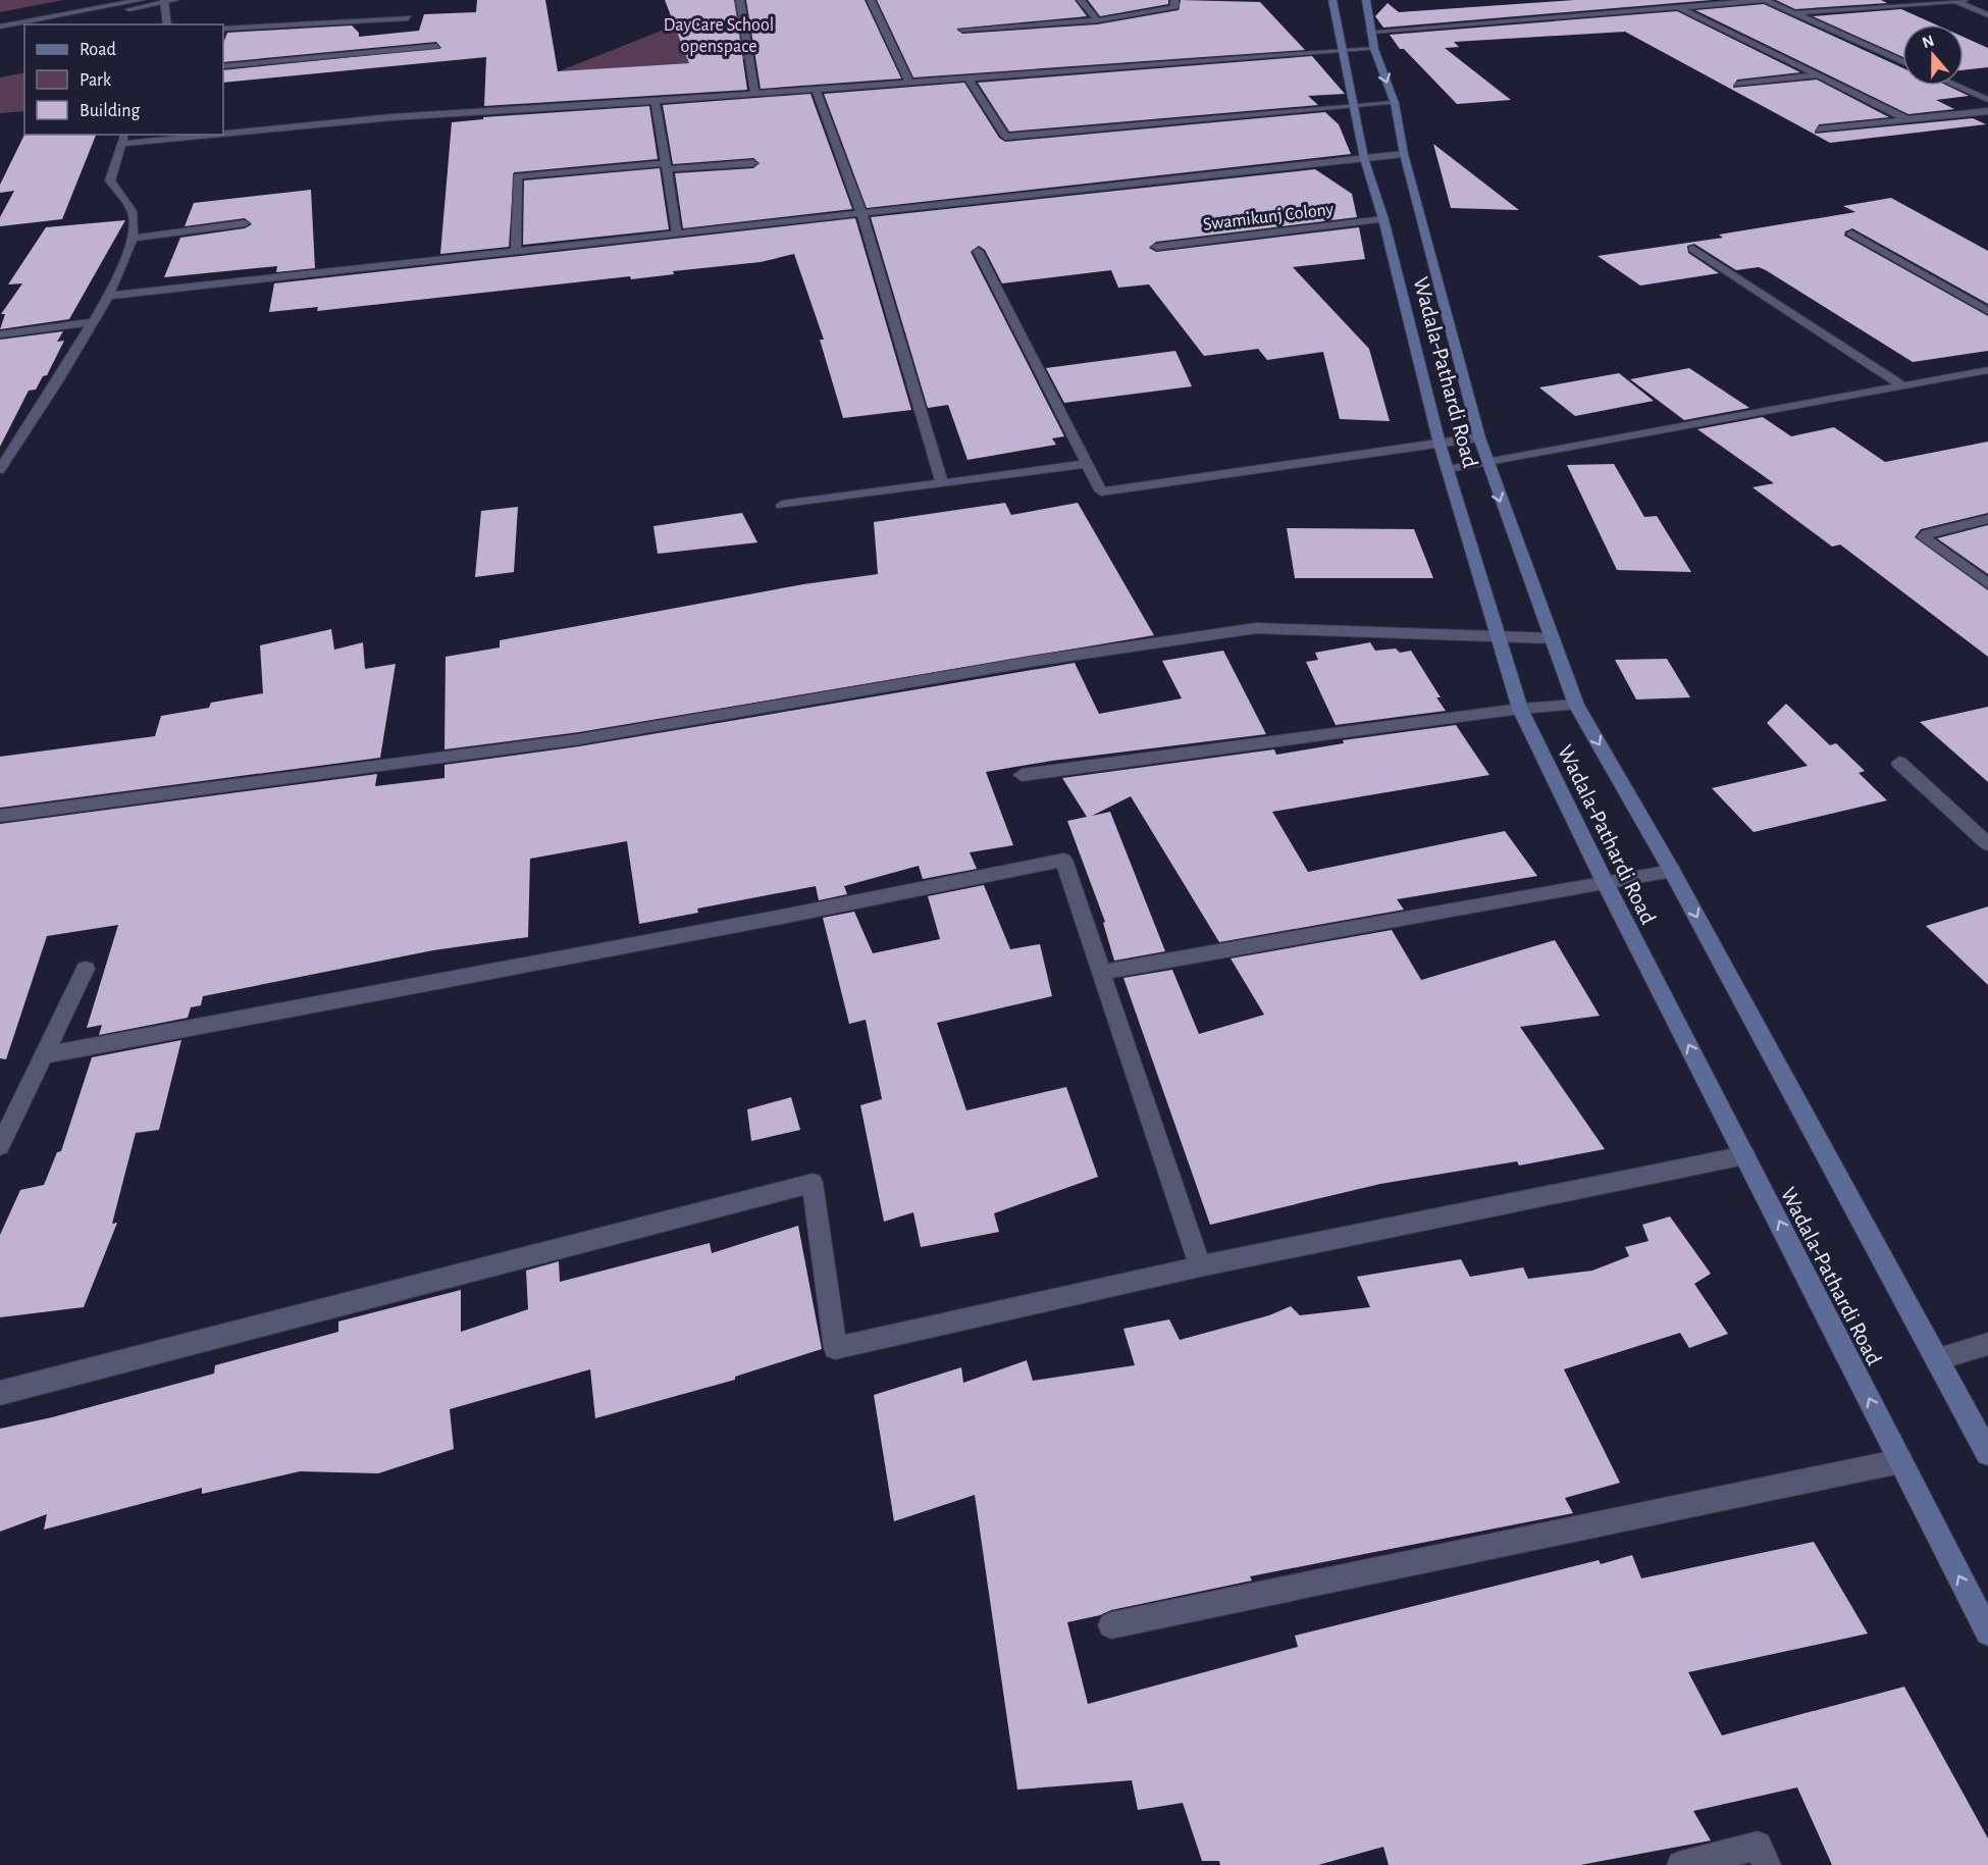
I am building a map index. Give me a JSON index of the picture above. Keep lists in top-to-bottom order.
{
  "streets": {
    "main road": ["Wadala-Pathardi Road"],
    "street": ["Swamikunj Colony"]
  },
  "crossings": [
    ["Swamikunj Colony", "Wadala-Pathardi Road"]
  ],
  "parks": ["DayCare School openspace"],
  "legend": ["Road", "Park", "Building"],
  "north": "top"
}
